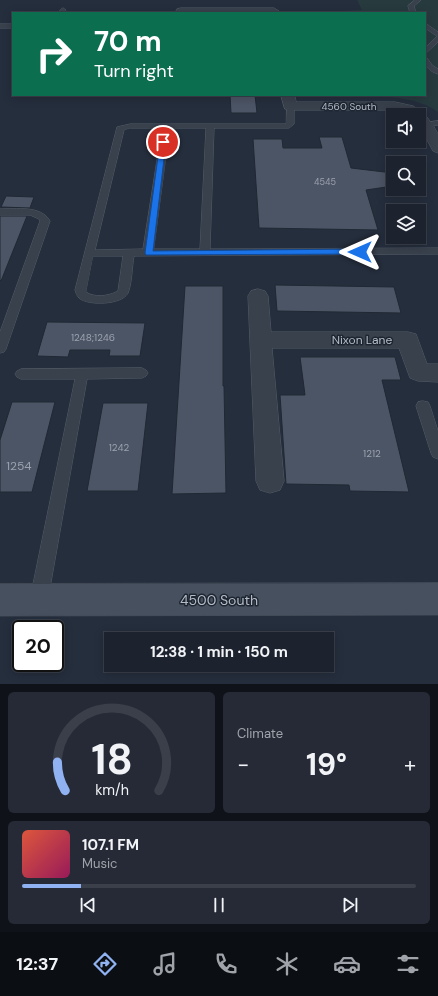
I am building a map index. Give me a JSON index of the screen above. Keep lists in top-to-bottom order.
{
  "streets": {
    "main road": ["4500 South"],
    "street": ["4560 South", "Nixon Lane"]
  },
  "house_numbers": [
    "4545",
    "1248;1246",
    "1242",
    "1212",
    "1254"
  ],
  "page": {
    "turn": ["70 m", "Turn right"],
    "limit": "20",
    "trip": "12:38 · 1 min · 150 m",
    "tile": "Climate",
    "heat": ["−", "19°", "+"],
    "song": ["107.1 FM", "Music"],
    "tabs": "12:37",
    "gauge": ["18", "km/h"]
  }
}
